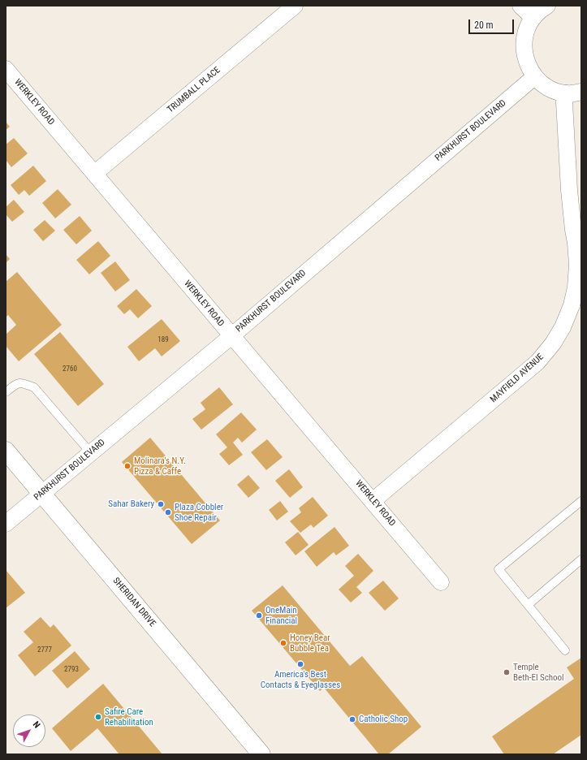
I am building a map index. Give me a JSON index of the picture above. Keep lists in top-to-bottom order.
{
  "streets": {
    "main road": ["SHERIDAN DRIVE"],
    "street": [
      "TRUMBALL PLACE",
      "WERKLEY ROAD",
      "PARKHURST BOULEVARD",
      "MAYFIELD AVENUE"
    ]
  },
  "crossings": [
    ["TRUMBALL PLACE", "WERKLEY ROAD"],
    ["WERKLEY ROAD", "PARKHURST BOULEVARD"],
    ["WERKLEY ROAD", "MAYFIELD AVENUE"],
    ["PARKHURST BOULEVARD", "SHERIDAN DRIVE"]
  ],
  "places": [
    "Molinara's N.Y. Pizza & Caffe",
    "Sahar Bakery",
    "Plaza Cobbler Shoe Repair",
    "OneMain Financial",
    "Honey Bear Bubble Tea",
    "America's Best Contacts & Eyeglasses",
    "Temple Beth-El School",
    "Safire Care Rehabilitation",
    "Catholic Shop"
  ],
  "house_numbers": [
    "189",
    "2760",
    "2777",
    "2793"
  ],
  "scale_bar": "20 m",
  "north": "top right"
}
